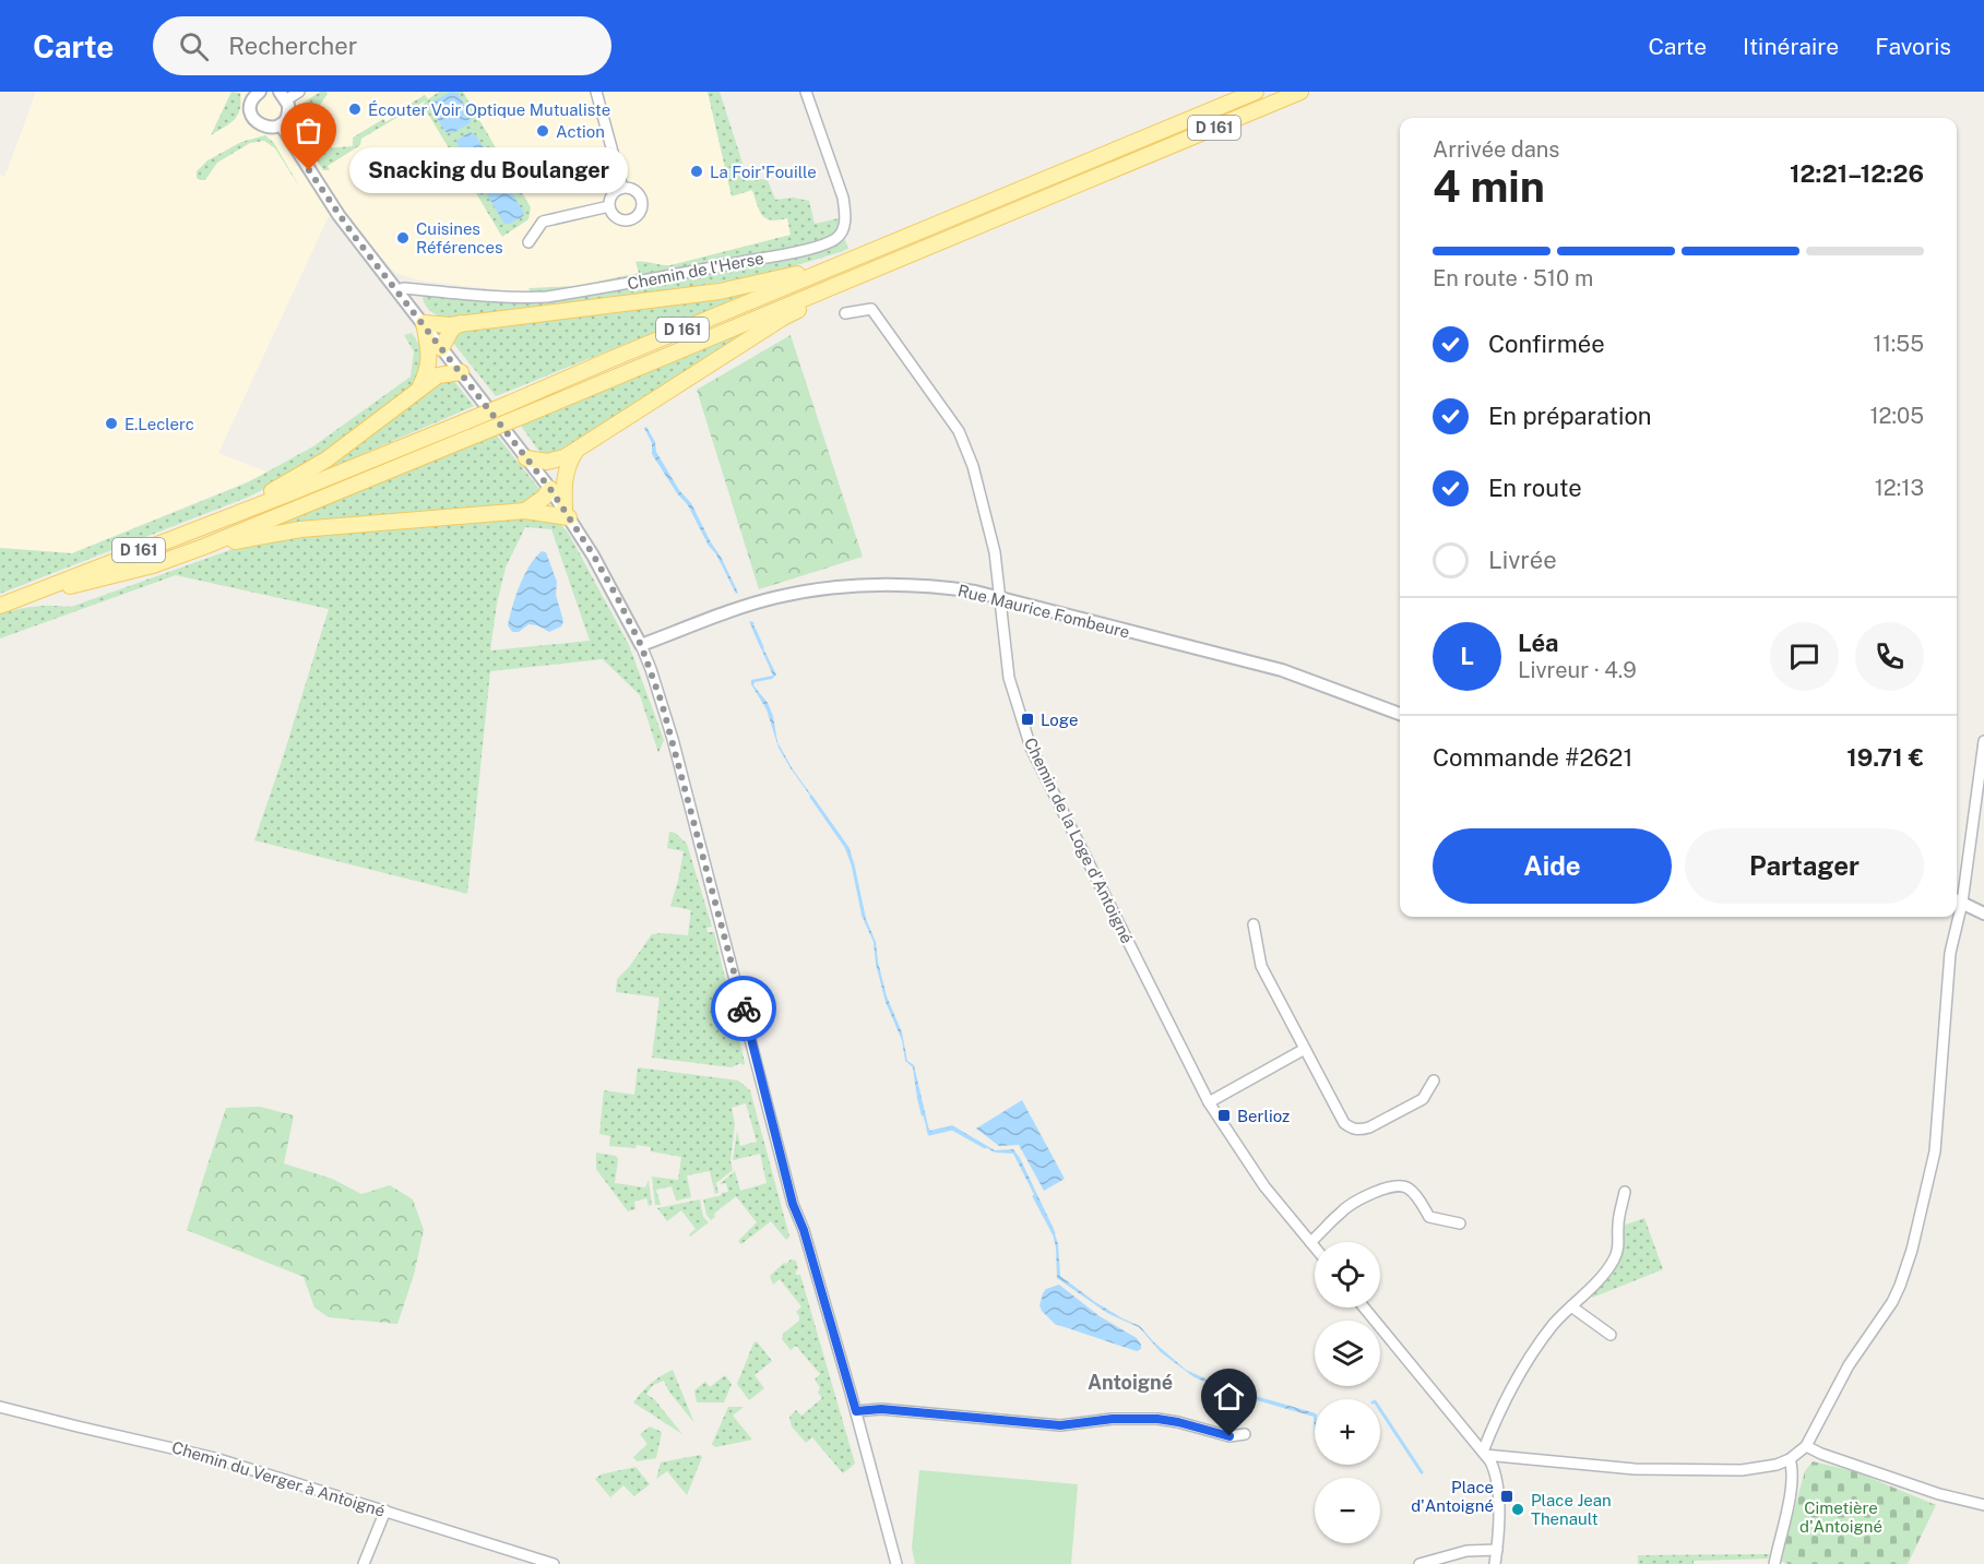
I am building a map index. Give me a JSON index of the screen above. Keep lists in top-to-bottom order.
{
  "streets": {
    "main road": ["D 161"],
    "street": [
      "Chemin de l'Herse",
      "Rue Maurice Fombeure",
      "Chemin de la Loge d'Antoigné",
      "Chemin du Verger à Antoigné"
    ]
  },
  "crossings": [
    ["Rue Maurice Fombeure", "Chemin de la Loge d'Antoigné"]
  ],
  "districts": ["Antoigné"],
  "parks": ["Cimetière d'Antoigné"],
  "places": {
    "other": [
      "Écouter Voir Optique Mutualiste",
      "Action",
      "Snacking du Boulanger",
      "La Foir'Fouille",
      "Cuisines Références",
      "E.Leclerc",
      "Place Jean Thenault"
    ],
    "transit": ["Loge", "Berlioz", "Place d'Antoigné"]
  },
  "page": {
    "header": "Carte",
    "search": "Rechercher",
    "nav": ["Carte", "Itinéraire", "Favoris"],
    "heading": ["4 min", "Arrivée dans", "12:21–12:26"],
    "panel": [
      "Léa",
      "Livreur · 4.9",
      "Commande #2621",
      "19.71 €"
    ],
    "bubble": "Snacking du Boulanger",
    "bar": "En route · 510 m",
    "list": [
      ["Confirmée", "11:55"],
      ["En préparation", "12:05"],
      ["En route", "12:13"],
      "Livrée"
    ],
    "round": "L",
    "buttons": ["Aide", "Partager"],
    "map_buttons": ["+", "−"]
  }
}
